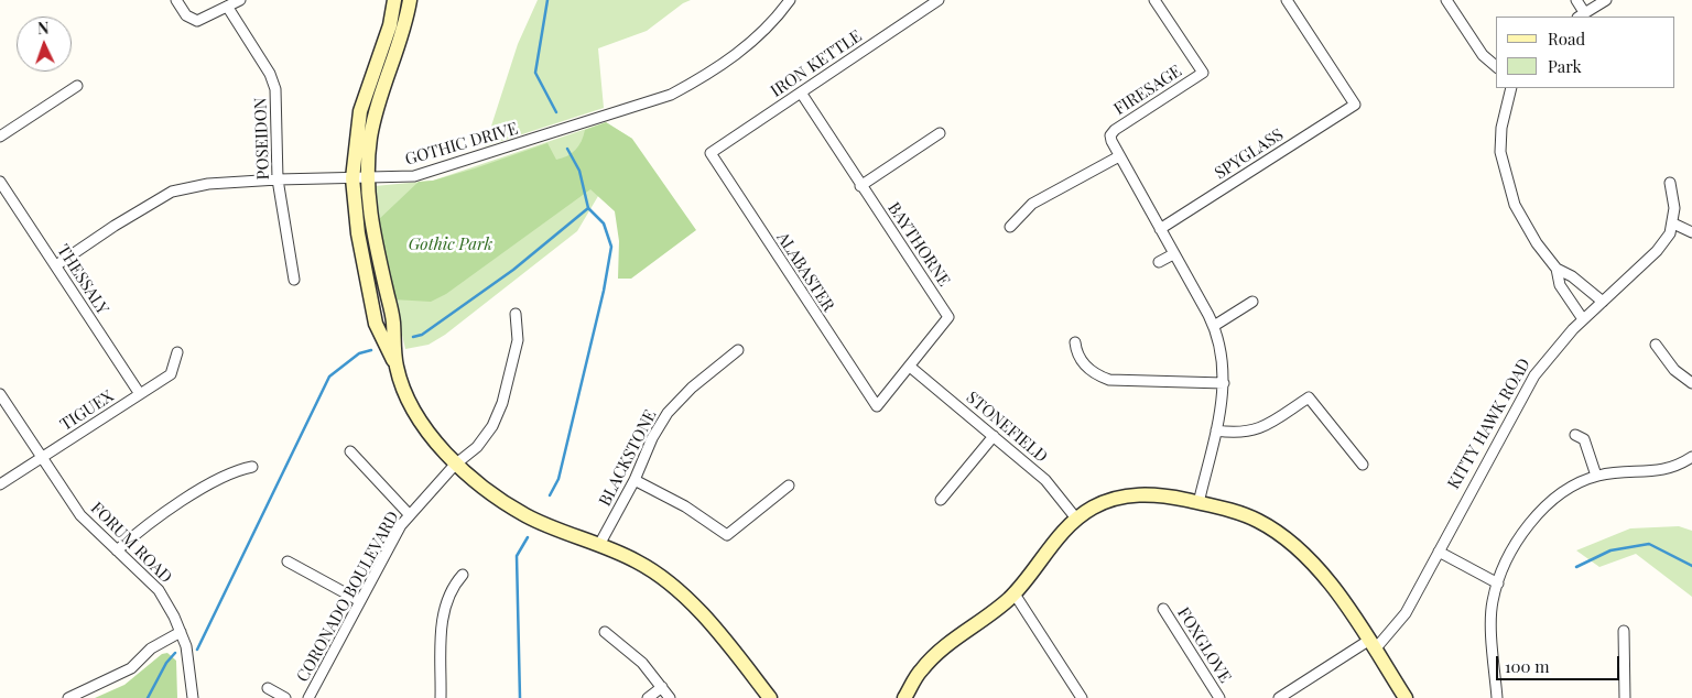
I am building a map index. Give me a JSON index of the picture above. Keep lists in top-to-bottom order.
{
  "streets": {
    "street": [
      "IRON KETTLE",
      "FIRESAGE",
      "POSEIDON",
      "GOTHIC DRIVE",
      "SPYGLASS",
      "BAYTHORNE",
      "ALABASTER",
      "THESSALY",
      "TIGUEX",
      "KITTY HAWK ROAD",
      "STONEFIELD",
      "BLACKSTONE",
      "FORUM ROAD",
      "CORONADO BOULEVARD",
      "FOXGLOVE"
    ]
  },
  "crossings": [
    ["IRON KETTLE", "BAYTHORNE"],
    ["IRON KETTLE", "ALABASTER"],
    ["POSEIDON", "GOTHIC DRIVE"],
    ["GOTHIC DRIVE", "THESSALY"],
    ["BAYTHORNE", "ALABASTER"],
    ["BAYTHORNE", "STONEFIELD"],
    ["THESSALY", "TIGUEX"],
    ["TIGUEX", "FORUM ROAD"]
  ],
  "parks": ["Gothic Park"],
  "legend": ["Road", "Park"],
  "scale_bar": "100 m",
  "north": "top"
}
